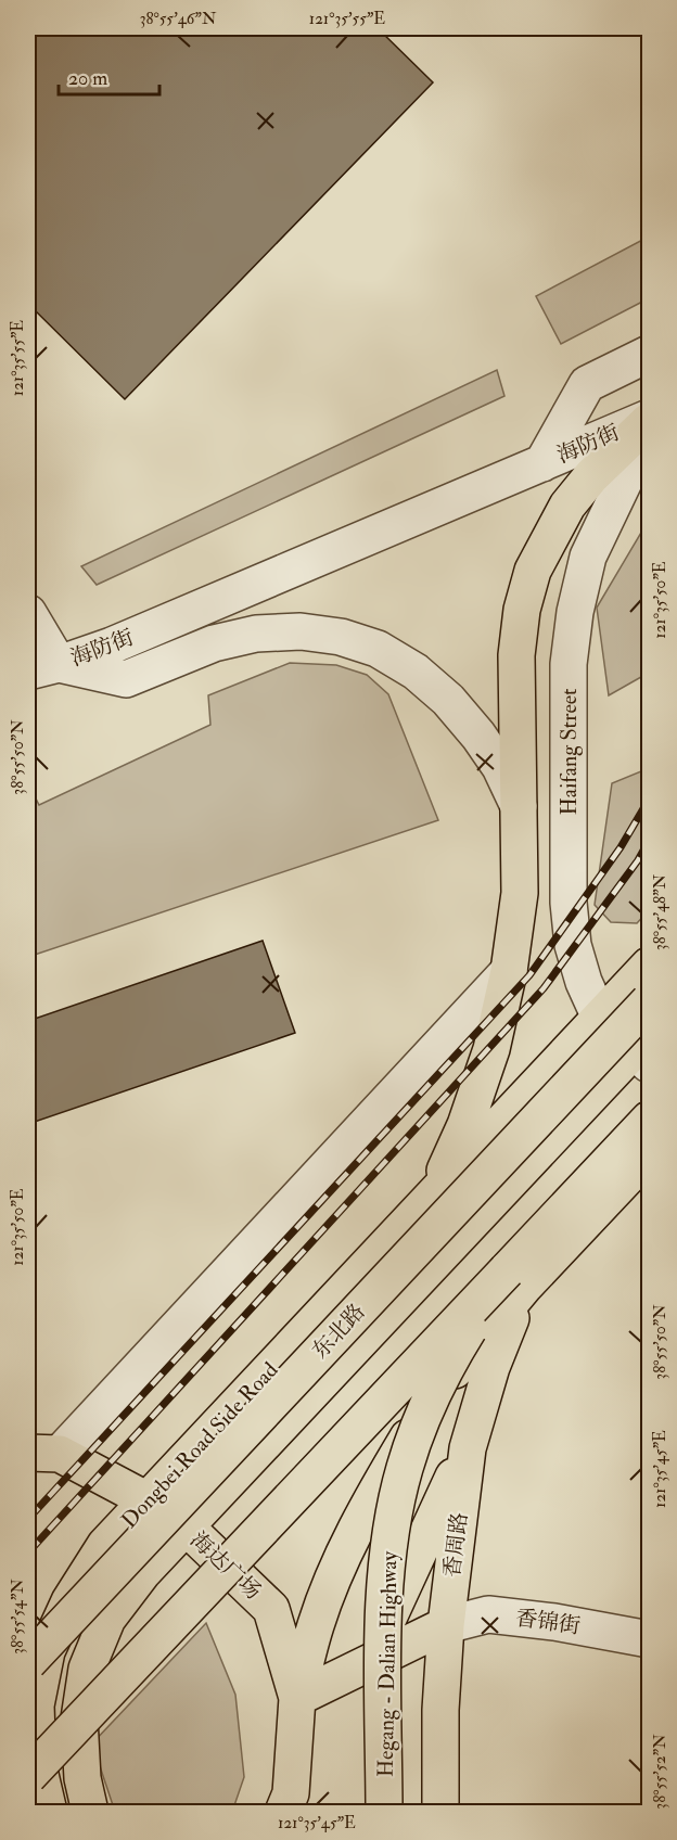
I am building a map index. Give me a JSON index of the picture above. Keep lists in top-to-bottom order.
{
  "streets": {
    "main road": [
      "东北路",
      "Dongbei Road Side Road",
      "香周路",
      "海达广场",
      "Hegang - Dalian Highway"
    ],
    "street": ["海防街", "Haifang Street", "香锦街"]
  },
  "crossings": [
    ["Haifang Street", "东北路"],
    ["Haifang Street", "Dongbei Road Side Road"],
    ["东北路", "海达广场"],
    ["Dongbei Road Side Road", "海达广场"],
    ["香周路", "香锦街"],
    ["香周路", "Hegang - Dalian Highway"]
  ],
  "scale_bar": "20 m",
  "coordinates": [
    "38°55'46\"N",
    "121°35'55\"E",
    "121°35'50\"E",
    "38°55'50\"N",
    "38°55'48\"N",
    "121°35'45\"E",
    "38°55'54\"N",
    "38°55'52\"N"
  ]
}
